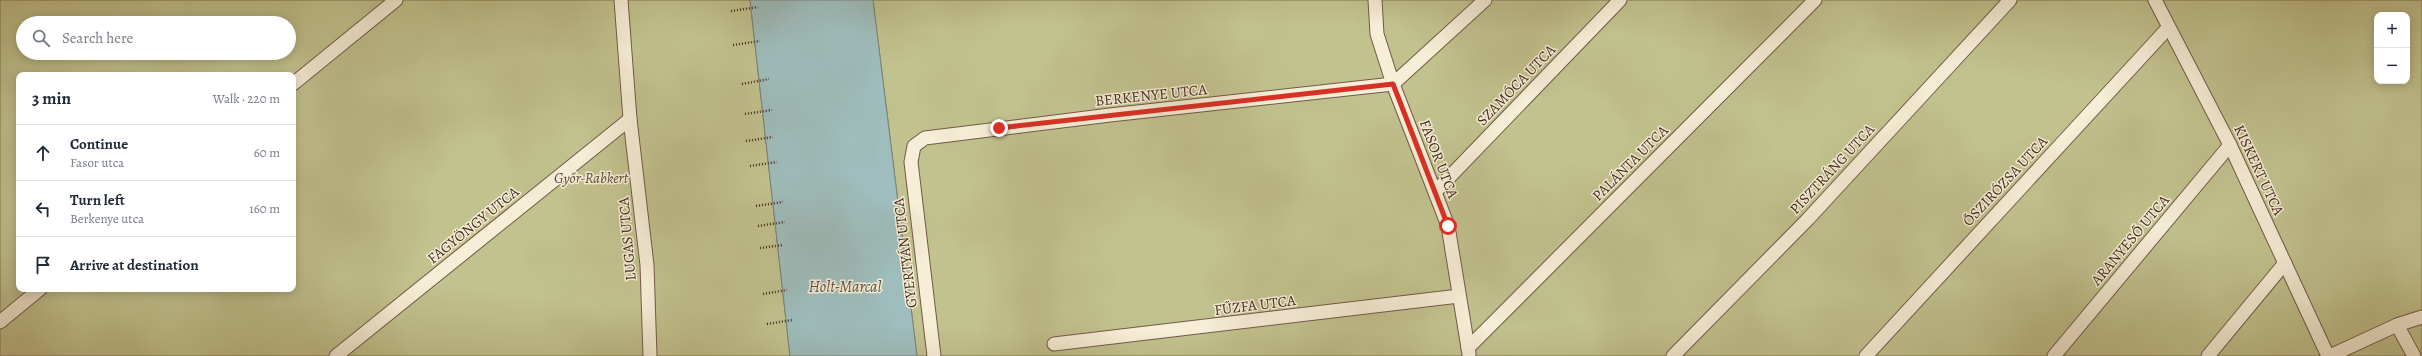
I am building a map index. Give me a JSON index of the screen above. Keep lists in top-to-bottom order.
{
  "streets": {
    "street": [
      "SZAMÓCA UTCA",
      "BERKENYE UTCA",
      "FASOR UTCA",
      "PALÁNTA UTCA",
      "PISZTRÁNG UTCA",
      "KISKERT UTCA",
      "ŐSZIRÓZSA UTCA",
      "FAGYÖNGY UTCA",
      "LUGAS UTCA",
      "ARANYESŐ UTCA",
      "GYERTYÁN UTCA",
      "FŰZFA UTCA"
    ]
  },
  "crossings": [
    ["SZAMÓCA UTCA", "FASOR UTCA"],
    ["BERKENYE UTCA", "FASOR UTCA"],
    ["BERKENYE UTCA", "GYERTYÁN UTCA"],
    ["FASOR UTCA", "PALÁNTA UTCA"],
    ["FASOR UTCA", "FŰZFA UTCA"],
    ["KISKERT UTCA", "ŐSZIRÓZSA UTCA"],
    ["KISKERT UTCA", "ARANYESŐ UTCA"],
    ["FAGYÖNGY UTCA", "LUGAS UTCA"]
  ],
  "water": ["Holt-Marcal"],
  "parks": ["Győr-Rabkert"],
  "page": {
    "map_buttons": ["+", "−"],
    "search": "Search here",
    "heading": ["3 min", "Walk · 220 m"],
    "list": [
      ["Continue", "Fasor utca", "60 m"],
      ["Turn left", "Berkenye utca", "160 m"],
      "Arrive at destination"
    ]
  }
}
